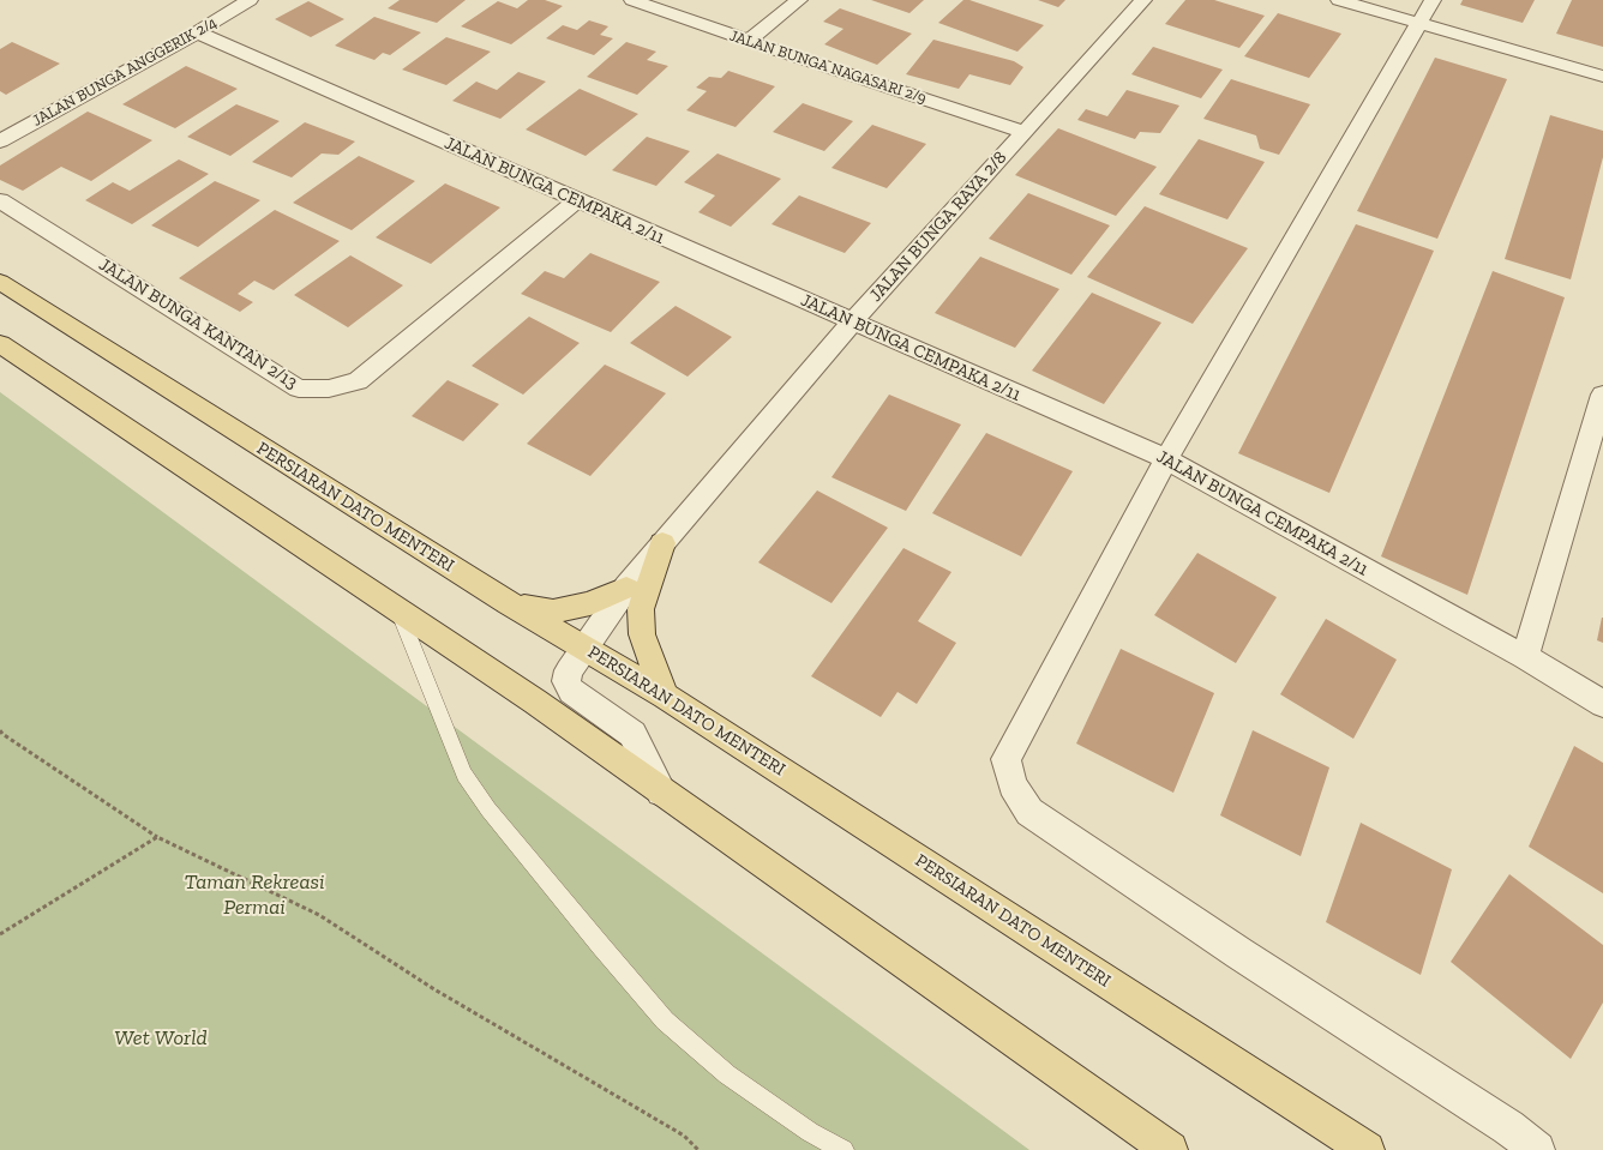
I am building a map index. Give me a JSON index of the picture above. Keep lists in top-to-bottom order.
{
  "streets": {
    "main road": ["PERSIARAN DATO MENTERI"],
    "street": [
      "JALAN BUNGA NAGASARI 2/9",
      "JALAN BUNGA ANGGERIK 2/4",
      "JALAN BUNGA CEMPAKA 2/11",
      "JALAN BUNGA RAYA 2/8",
      "JALAN BUNGA KANTAN 2/13"
    ]
  },
  "crossings": [
    ["JALAN BUNGA NAGASARI 2/9", "JALAN BUNGA RAYA 2/8"],
    ["JALAN BUNGA ANGGERIK 2/4", "JALAN BUNGA CEMPAKA 2/11"],
    ["JALAN BUNGA CEMPAKA 2/11", "JALAN BUNGA RAYA 2/8"],
    ["JALAN BUNGA CEMPAKA 2/11", "JALAN BUNGA KANTAN 2/13"],
    ["JALAN BUNGA RAYA 2/8", "PERSIARAN DATO MENTERI"]
  ],
  "parks": ["Taman Rekreasi Permai", "Wet World"]
}
